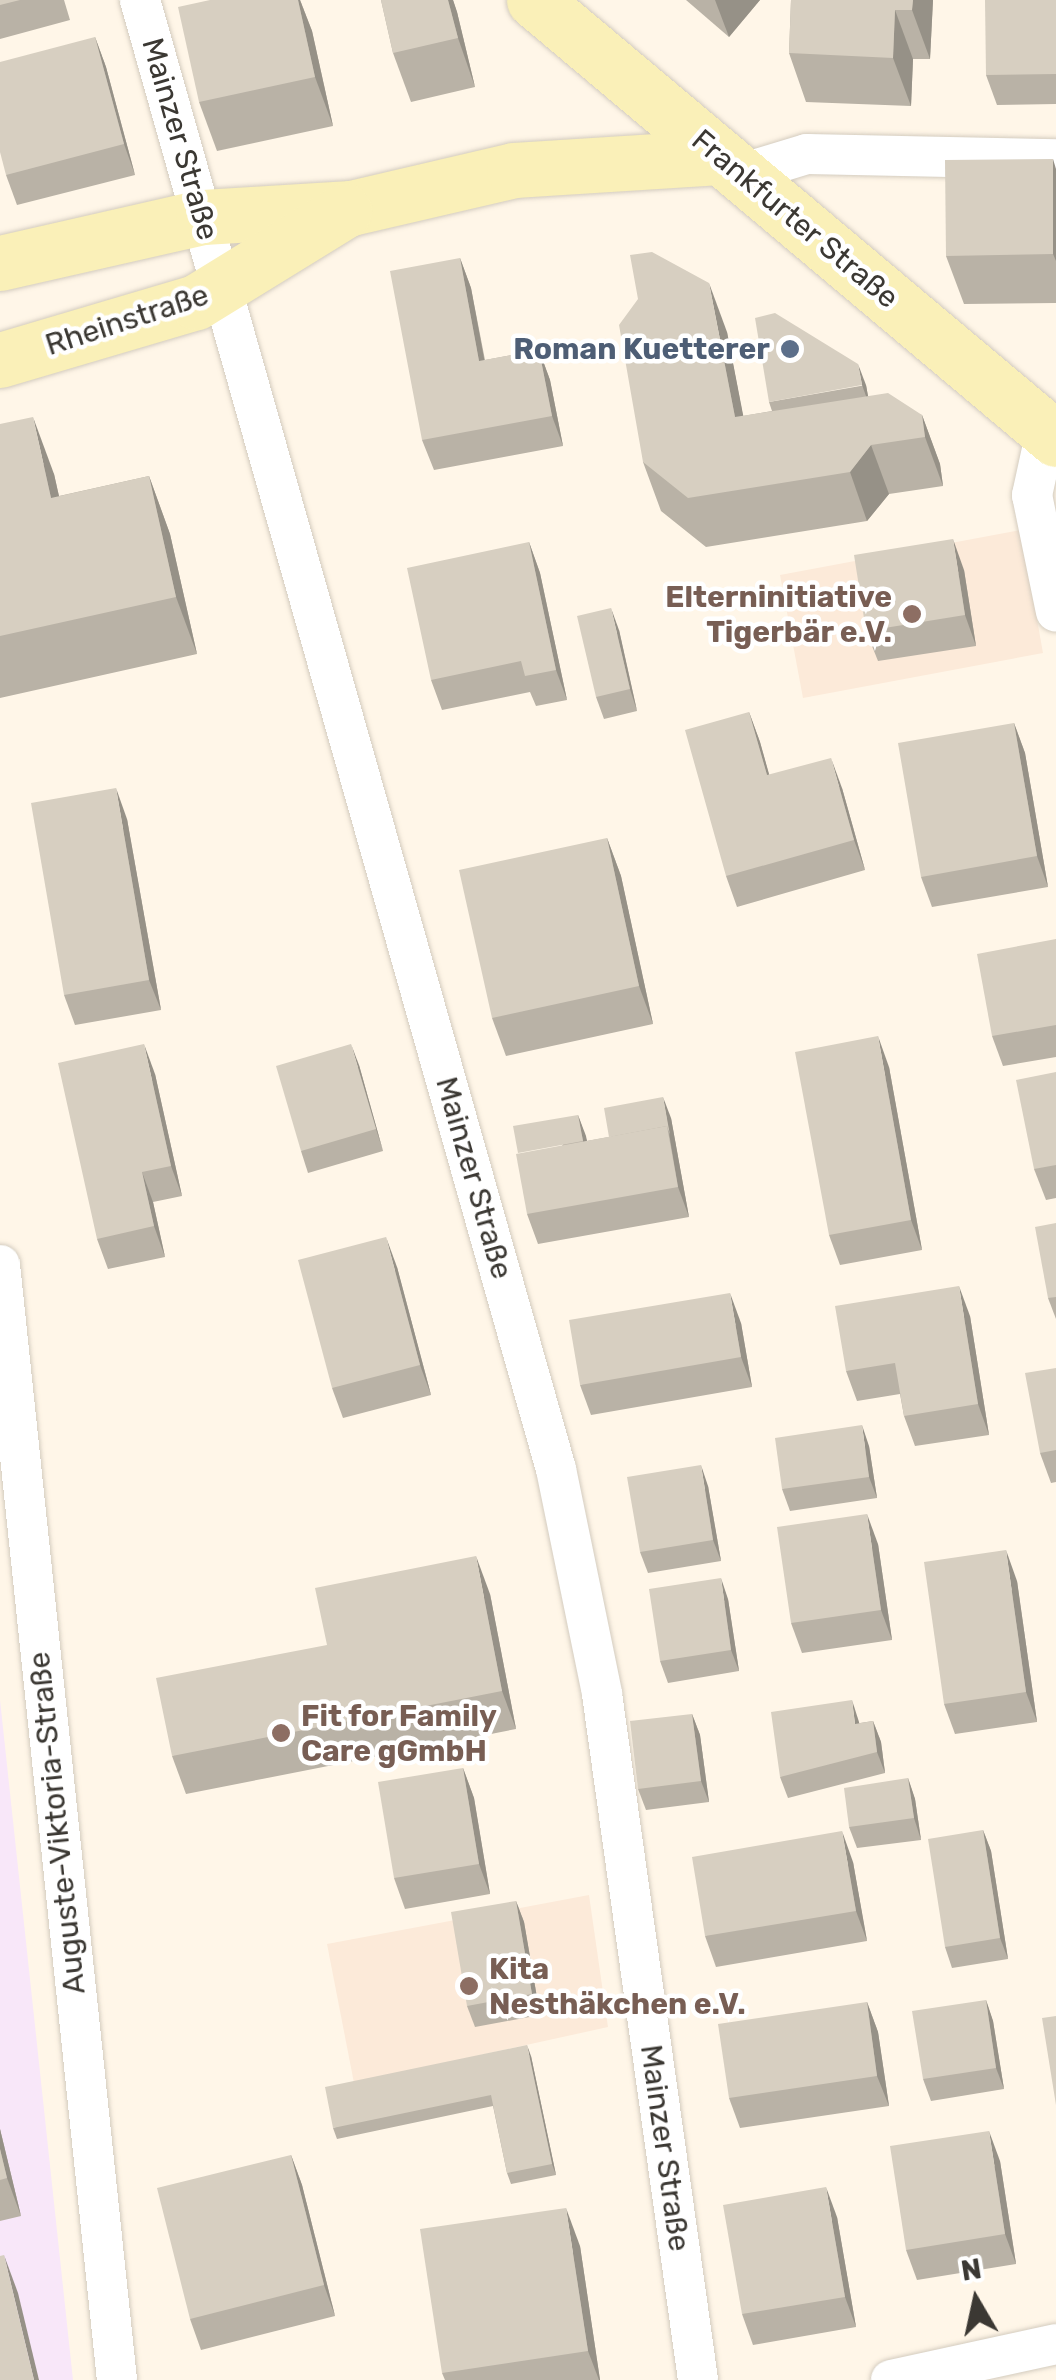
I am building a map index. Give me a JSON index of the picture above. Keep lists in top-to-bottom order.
{
  "streets": {
    "main road": ["Frankfurter Straße", "Rheinstraße"],
    "street": ["Mainzer Straße", "Auguste-Viktoria-Straße"]
  },
  "crossings": [
    ["Mainzer Straße", "Rheinstraße"]
  ],
  "places": [
    "Roman Kuetterer",
    "Elterninitiative Tigerbär e.V.",
    "Fit for Family Care gGmbH",
    "Kita Nesthäkchen e.V."
  ],
  "north": "top"
}
